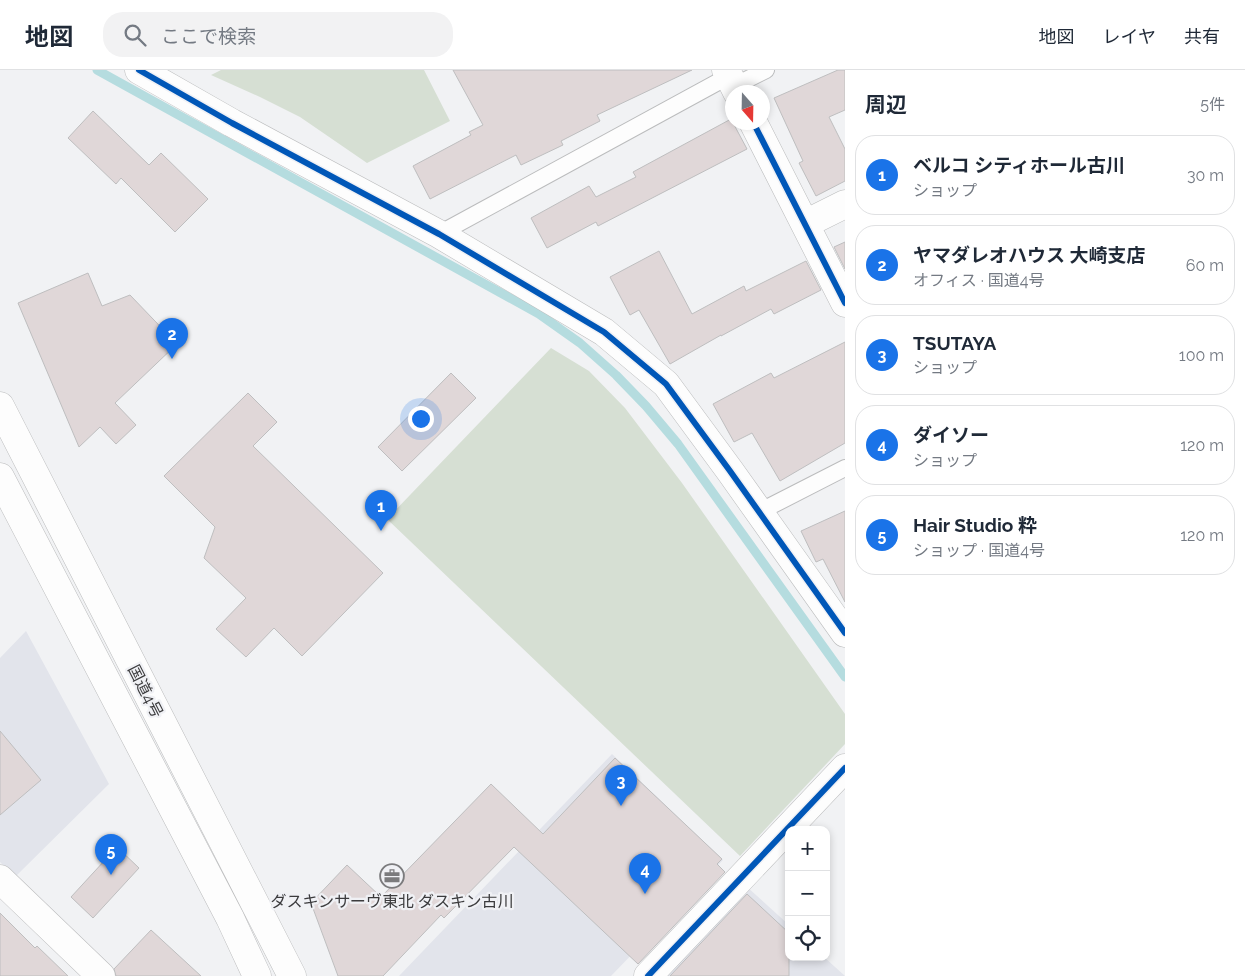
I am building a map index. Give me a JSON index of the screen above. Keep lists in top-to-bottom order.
{
  "streets": {
    "main road": ["国道4号"]
  },
  "places": {
    "office": ["ダスキンサーヴ東北 ダスキン古川"]
  },
  "north": "bottom",
  "page": {
    "header": "地図",
    "search": "ここで検索",
    "nav": ["地図", "レイヤ", "共有"],
    "heading": ["周辺", "5件"],
    "list": [
      {
        "mark": "1",
        "name": "ベルコ シティホール古川",
        "note": "ショップ",
        "value": "30 m"
      },
      {
        "mark": "2",
        "name": "ヤマダレオハウス 大崎支店",
        "note": "オフィス · 国道4号",
        "value": "60 m"
      },
      {
        "mark": "3",
        "name": "TSUTAYA",
        "note": "ショップ",
        "value": "100 m"
      },
      {
        "mark": "4",
        "name": "ダイソー",
        "note": "ショップ",
        "value": "120 m"
      },
      {
        "mark": "5",
        "name": "Hair Studio 粋",
        "note": "ショップ · 国道4号",
        "value": "120 m"
      }
    ],
    "pins": [
      "2",
      "1",
      "3",
      "5",
      "4"
    ],
    "map_buttons": ["+", "−"]
  }
}
